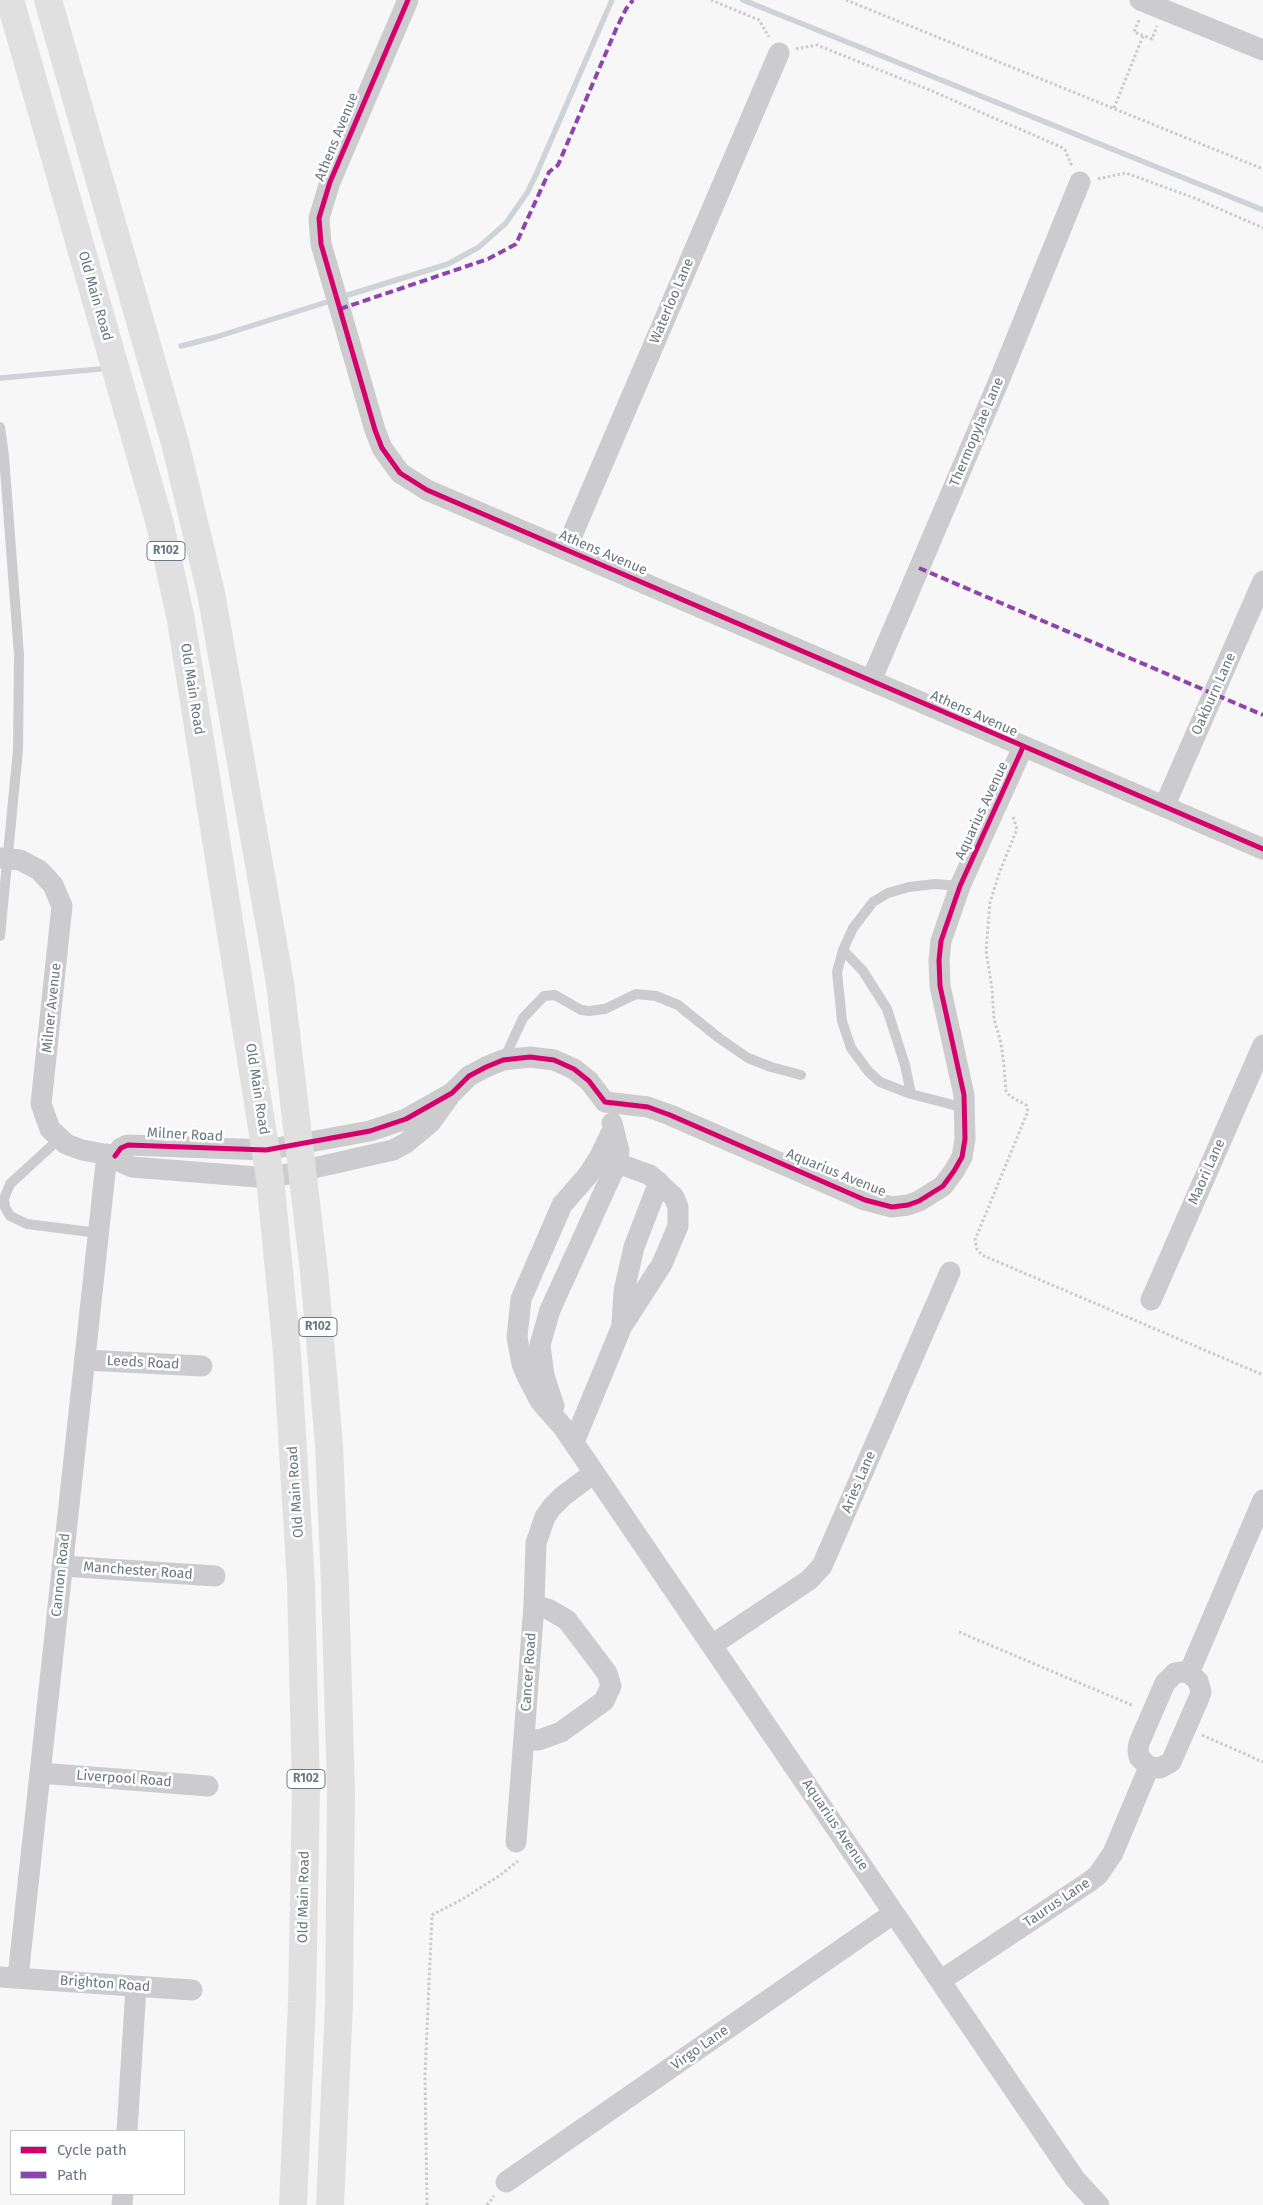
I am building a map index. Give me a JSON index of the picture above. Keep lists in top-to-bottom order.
{
  "streets": {
    "main road": ["Old Main Road", "R102"],
    "street": [
      "Athens Avenue",
      "Waterloo Lane",
      "Thermopylae Lane",
      "Oakburn Lane",
      "Aquarius Avenue",
      "Milner Avenue",
      "Milner Road",
      "Maori Lane",
      "Leeds Road",
      "Aries Lane",
      "Manchester Road",
      "Cannon Road",
      "Cancer Road",
      "Liverpool Road",
      "Taurus Lane",
      "Brighton Road",
      "Virgo Lane"
    ]
  },
  "crossings": [
    ["Athens Avenue", "Waterloo Lane"],
    ["Athens Avenue", "Thermopylae Lane"],
    ["Athens Avenue", "Oakburn Lane"],
    ["Athens Avenue", "Aquarius Avenue"],
    ["Old Main Road", "Aquarius Avenue"],
    ["Old Main Road", "Milner Road"],
    ["R102", "Aquarius Avenue"],
    ["R102", "Milner Road"],
    ["Aquarius Avenue", "Milner Road"],
    ["Aquarius Avenue", "Aries Lane"],
    ["Aquarius Avenue", "Cancer Road"],
    ["Aquarius Avenue", "Taurus Lane"],
    ["Aquarius Avenue", "Virgo Lane"],
    ["Milner Road", "Cannon Road"],
    ["Leeds Road", "Cannon Road"],
    ["Manchester Road", "Cannon Road"],
    ["Cannon Road", "Liverpool Road"],
    ["Cannon Road", "Brighton Road"]
  ],
  "legend": ["Cycle path", "Path"]
}
